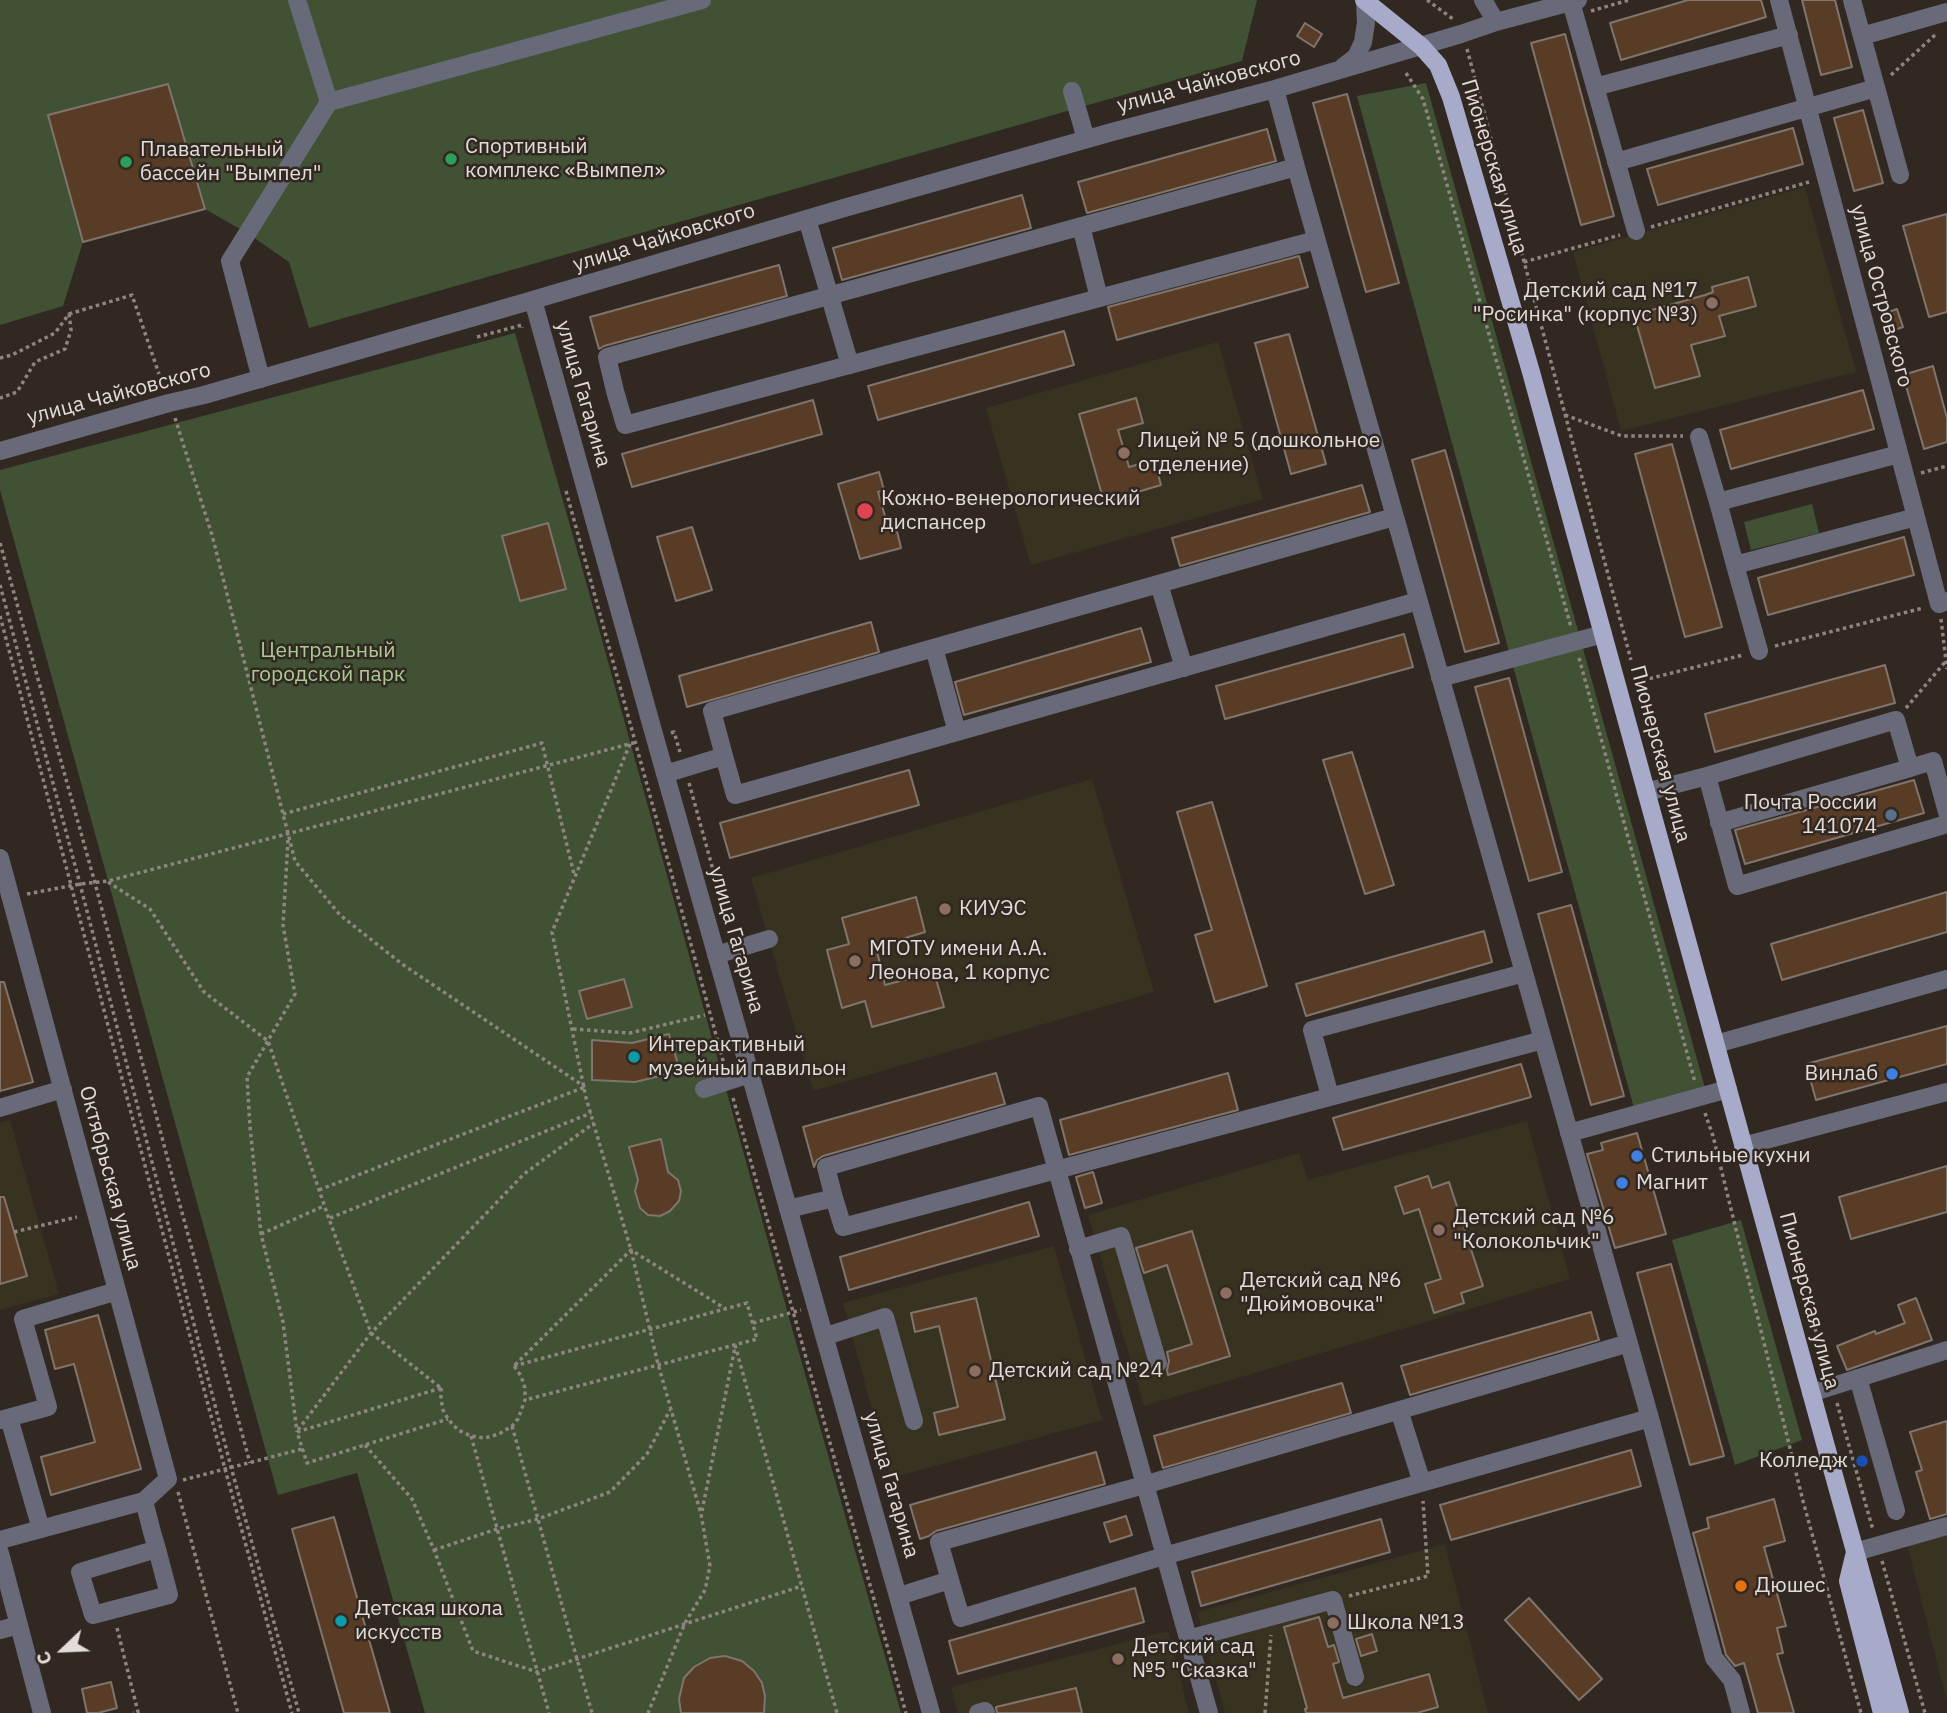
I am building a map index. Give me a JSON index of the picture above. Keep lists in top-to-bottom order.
{
  "streets": {
    "main road": ["Пионерская улица"],
    "street": [
      "улица Чайковского",
      "улица Островского",
      "улица Гагарина",
      "Октябрьская улица"
    ]
  },
  "crossings": [
    ["улица Чайковского", "Пионерская улица"],
    ["улица Чайковского", "улица Гагарина"]
  ],
  "parks": ["Центральный городской парк"],
  "places": [
    "Спортивный комплекс «Вымпел»",
    "Плавательный бассейн \"Вымпел\"",
    "Детский сад №17 \"Росинка\" (корпус №3)",
    "Лицей № 5 (дошкольное отделение)",
    "Кожно-венерологический диспансер",
    "Почта России 141074",
    "КИУЭС",
    "МГОТУ имени А.А. Леонова, 1 корпус",
    "Интерактивный музейный павильон",
    "Винлаб",
    "Стильные кухни",
    "Магнит",
    "Детский сад №6 \"Колокольчик\"",
    "Детский сад №6 \"Дюймовочка\"",
    "Детский сад №24",
    "Колледж",
    "Дюшес",
    "Детская школа искусств",
    "Школа №13",
    "Детский сад №5 \"Сказка\""
  ],
  "north": "bottom left"
}
